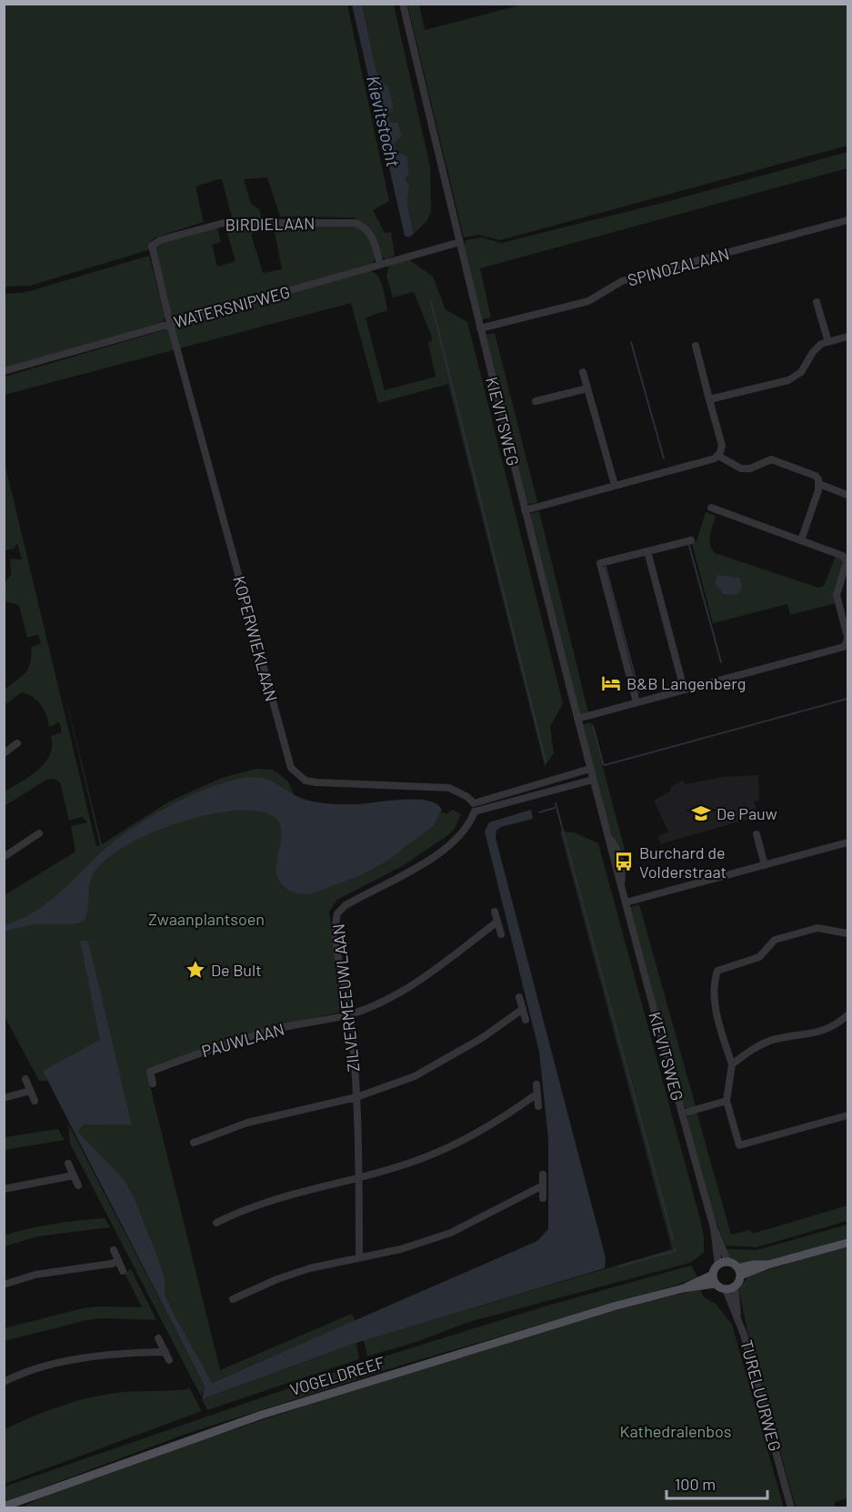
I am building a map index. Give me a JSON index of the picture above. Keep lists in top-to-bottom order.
{
  "streets": {
    "main road": ["VOGELDREEF"],
    "street": [
      "BIRDIELAAN",
      "SPINOZALAAN",
      "WATERSNIPWEG",
      "KIEVITSWEG",
      "KOPERWIEKLAAN",
      "ZILVERMEEUWLAAN",
      "PAUWLAAN",
      "TURELUURWEG"
    ]
  },
  "crossings": [
    ["BIRDIELAAN", "WATERSNIPWEG"],
    ["BIRDIELAAN", "KOPERWIEKLAAN"],
    ["SPINOZALAAN", "KIEVITSWEG"],
    ["WATERSNIPWEG", "KIEVITSWEG"],
    ["WATERSNIPWEG", "KOPERWIEKLAAN"],
    ["KOPERWIEKLAAN", "ZILVERMEEUWLAAN"],
    ["ZILVERMEEUWLAAN", "PAUWLAAN"]
  ],
  "water": ["Kievitstocht"],
  "parks": ["Zwaanplantsoen", "Kathedralenbos"],
  "places": {
    "hotel": ["B&B Langenberg"],
    "school or university": ["De Pauw"],
    "bus stop": ["Burchard de Volderstraat"],
    "place": ["De Bult"]
  },
  "scale_bar": "100 m"
}
